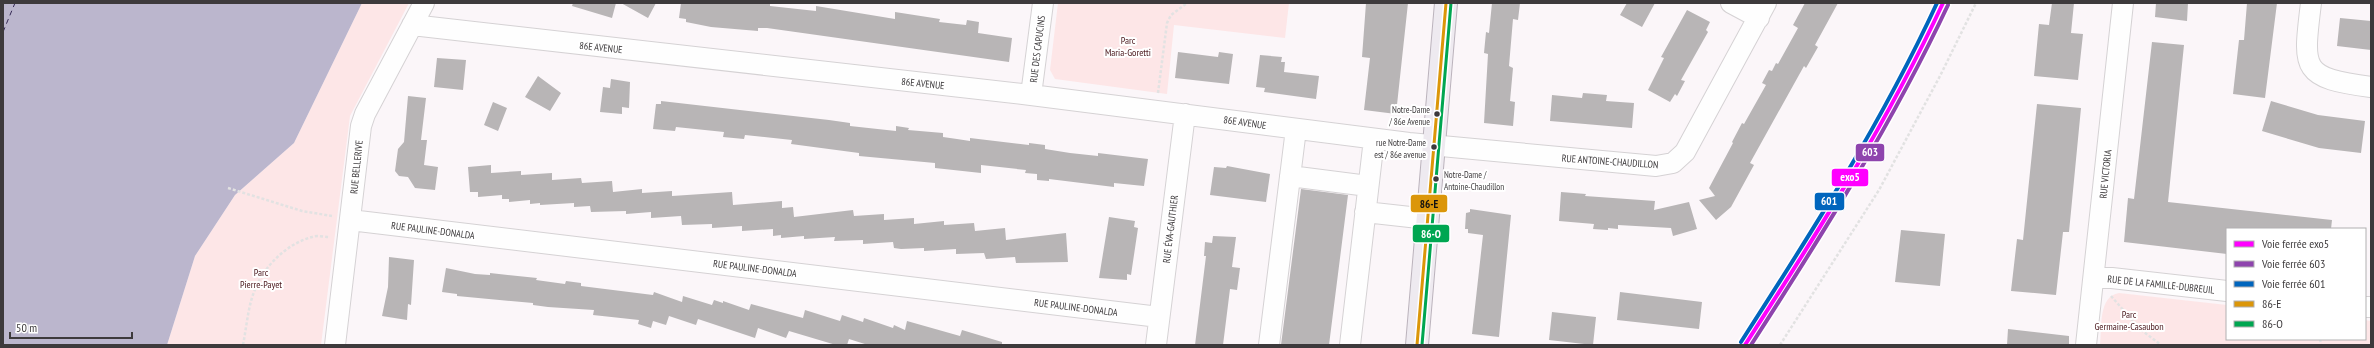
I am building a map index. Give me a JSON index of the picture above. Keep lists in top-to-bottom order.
{
  "streets": {
    "street": [
      "86E AVENUE",
      "RUE DES CAPUCINS",
      "RUE ANTOINE-CHAUDILLON",
      "RUE BELLERIVE",
      "RUE VICTORIA",
      "RUE ÉVA-GAUTHIER",
      "RUE PAULINE-DONALDA",
      "RUE DE LA FAMILLE-DUBREUIL"
    ]
  },
  "crossings": [
    ["86E AVENUE", "RUE DES CAPUCINS"],
    ["86E AVENUE", "RUE ANTOINE-CHAUDILLON"],
    ["86E AVENUE", "RUE BELLERIVE"],
    ["86E AVENUE", "RUE ÉVA-GAUTHIER"],
    ["RUE BELLERIVE", "RUE PAULINE-DONALDA"],
    ["RUE VICTORIA", "RUE DE LA FAMILLE-DUBREUIL"],
    ["RUE ÉVA-GAUTHIER", "RUE PAULINE-DONALDA"]
  ],
  "parks": ["Parc Maria-Goretti", "Parc Pierre-Payet", "Parc Germaine-Casaubon"],
  "places": ["Notre-Dame / 86e Avenue", "rue Notre-Dame est / 86e avenue", "Notre-Dame / Antoine-Chaudillon"],
  "lines": [
    "rail line exo5",
    "rail line 601",
    "transit line 86-E",
    "transit line 86-O",
    "rail line 603"
  ],
  "legend": [
    "Voie ferrée exo5",
    "Voie ferrée 603",
    "Voie ferrée 601",
    "86-E",
    "86-O"
  ],
  "scale_bar": "50 m"
}
